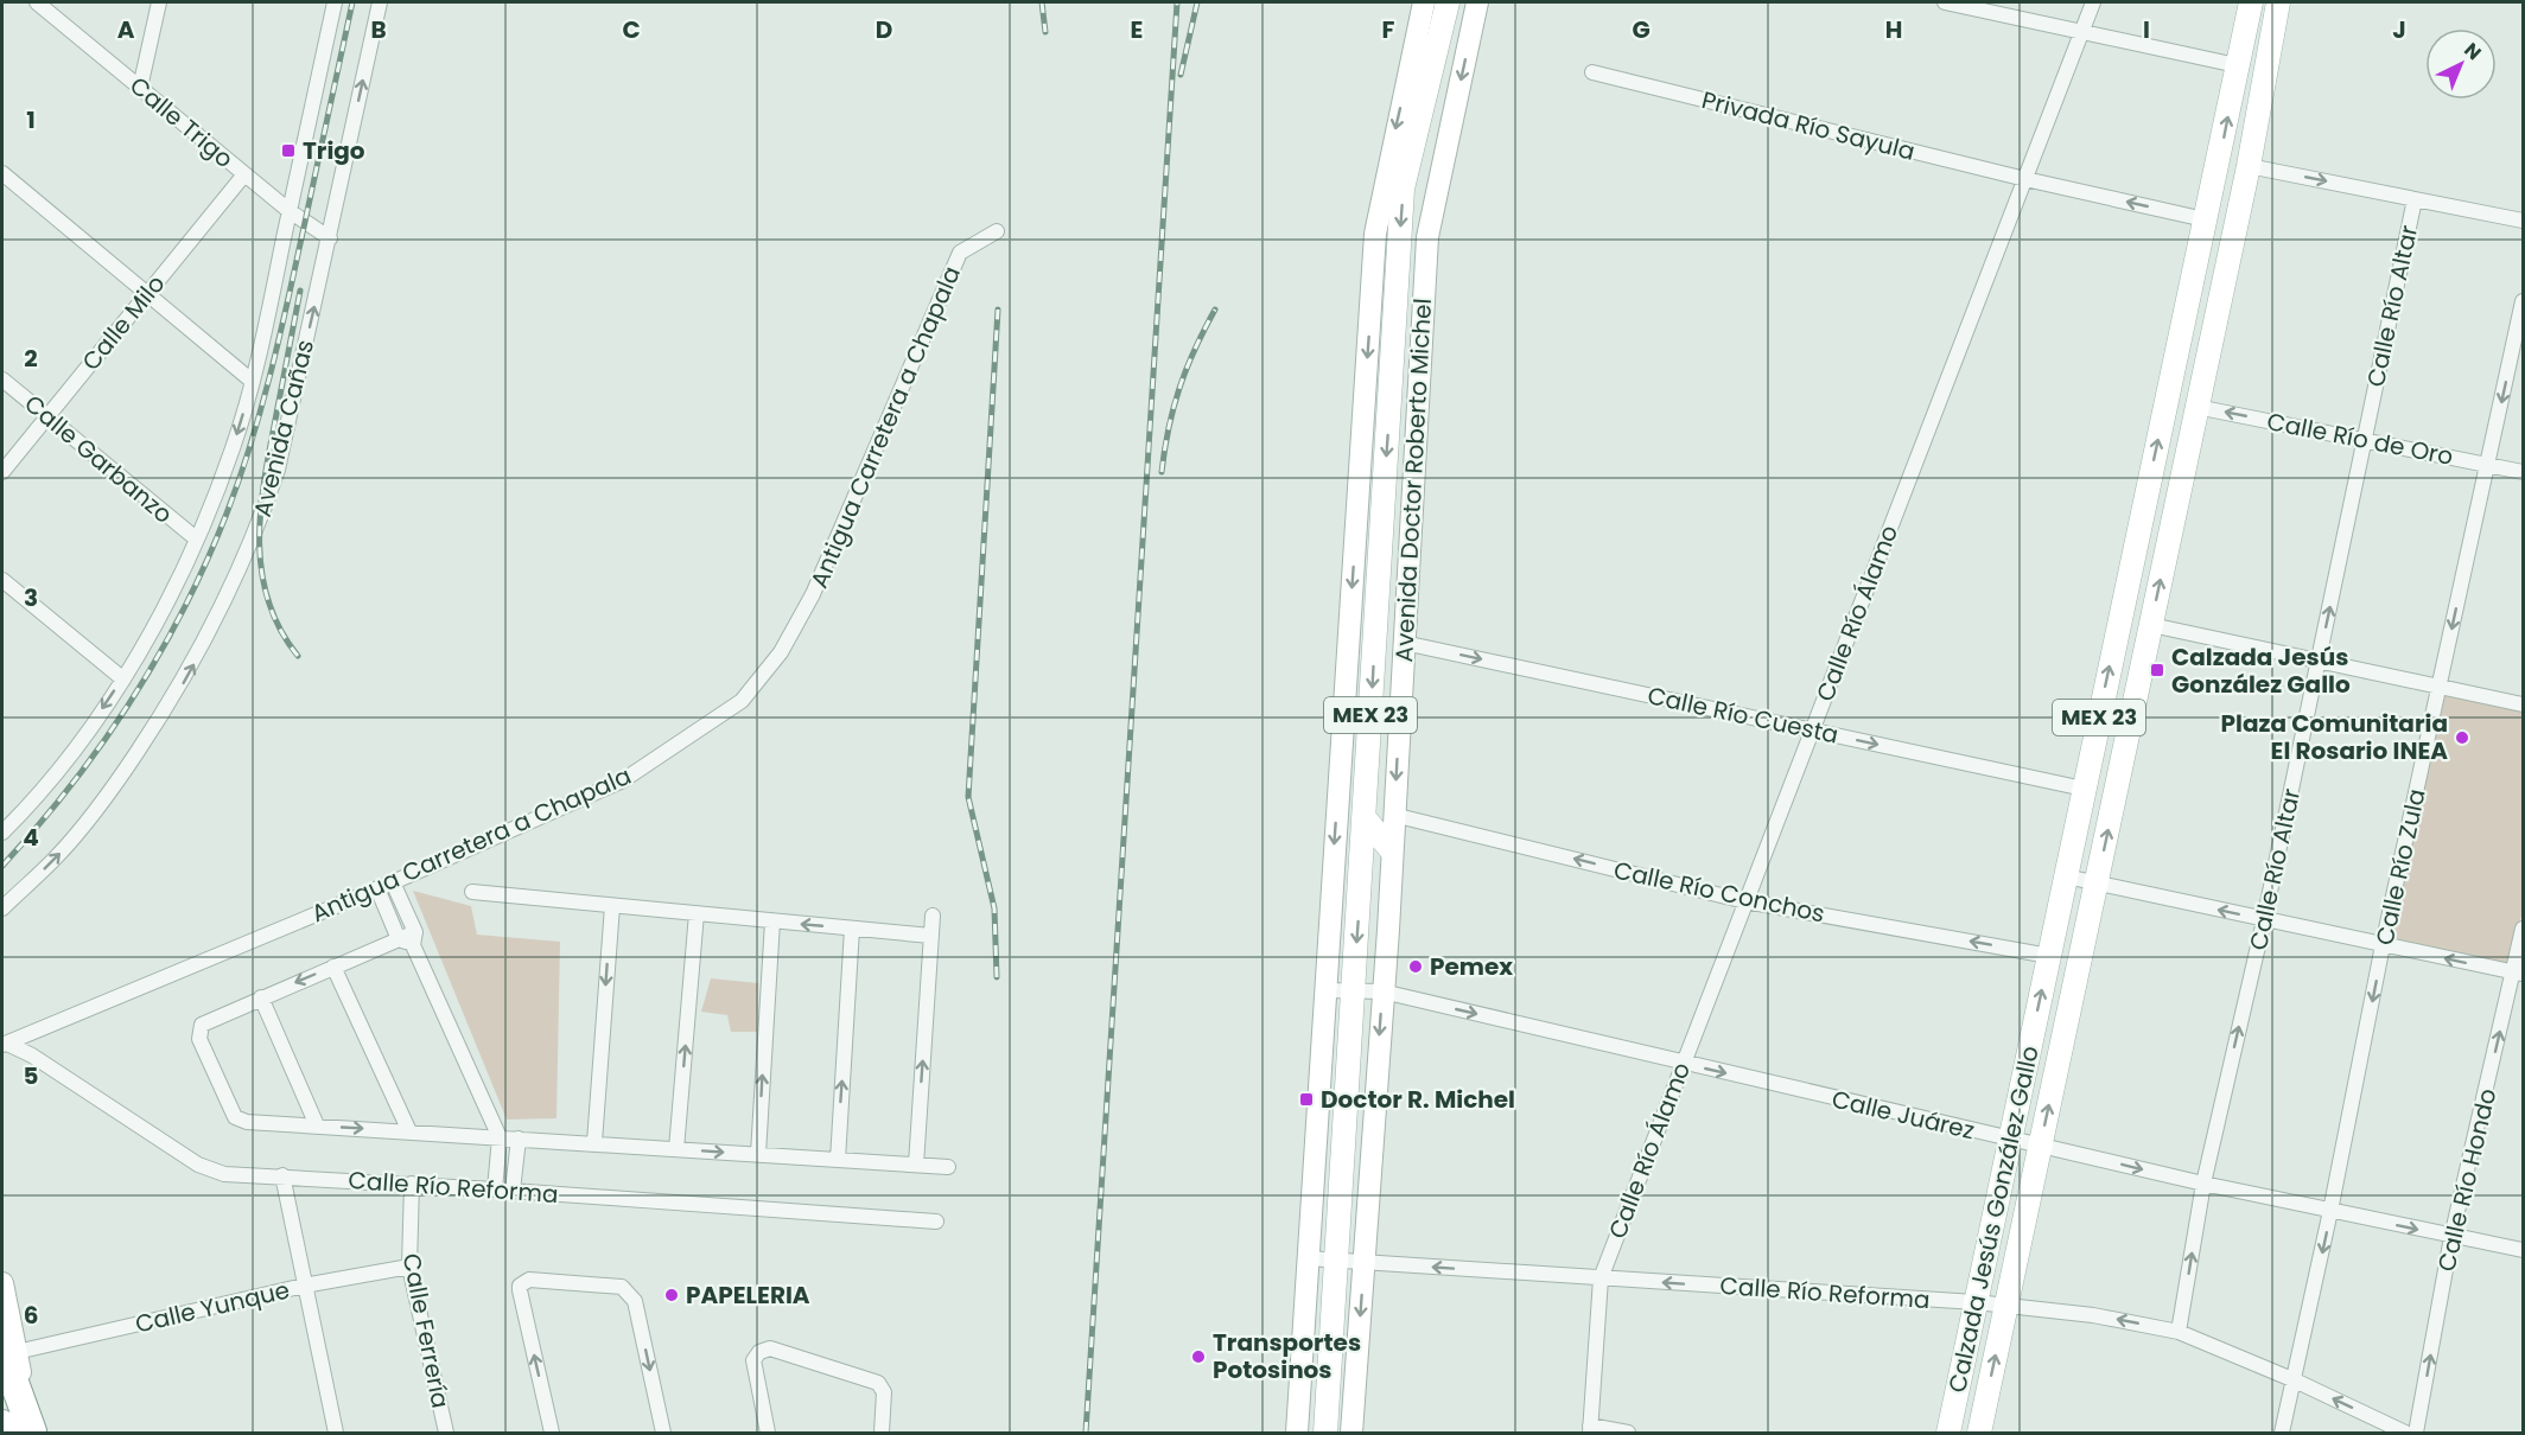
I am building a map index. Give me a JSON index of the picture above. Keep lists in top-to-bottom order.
{
  "streets": {
    "main road": ["Avenida Doctor Roberto Michel", "MEX 23", "Calzada Jesús González Gallo"],
    "street": [
      "Calle Trigo",
      "Privada Río Sayula",
      "Calle Río Altar",
      "Calle Milo",
      "Antigua Carretera a Chapala",
      "Avenida Cañas",
      "Calle Río de Oro",
      "Calle Garbanzo",
      "Calle Río Álamo",
      "Calle Río Cuesta",
      "Calle Río Zula",
      "Calle Río Conchos",
      "Calle Juárez",
      "Calle Río Hondo",
      "Calle Río Reforma",
      "Calle Yunque",
      "Calle Ferrería"
    ]
  },
  "crossings": [
    ["Calle Trigo", "Calle Milo"],
    ["Calle Trigo", "Avenida Cañas"],
    ["Privada Río Sayula", "Calle Río Álamo"],
    ["Privada Río Sayula", "Calzada Jesús González Gallo"],
    ["Calle Río Altar", "Calle Río de Oro"],
    ["Calle Río Altar", "Calle Juárez"],
    ["Calle Río Altar", "Calle Río Reforma"],
    ["Calle Milo", "Calle Garbanzo"],
    ["Antigua Carretera a Chapala", "Calle Río Reforma"],
    ["Avenida Cañas", "Calle Garbanzo"],
    ["Calle Río de Oro", "Calle Río Zula"],
    ["Calle Río de Oro", "Calzada Jesús González Gallo"],
    ["Avenida Doctor Roberto Michel", "Calle Río Cuesta"],
    ["Avenida Doctor Roberto Michel", "Calle Río Conchos"],
    ["Avenida Doctor Roberto Michel", "Calle Juárez"],
    ["Avenida Doctor Roberto Michel", "Calle Río Reforma"],
    ["Calle Río Álamo", "Calle Río Cuesta"],
    ["Calle Río Álamo", "Calle Río Conchos"],
    ["Calle Río Álamo", "Calle Juárez"],
    ["Calle Río Álamo", "Calle Río Reforma"],
    ["Calle Río Cuesta", "Calzada Jesús González Gallo"],
    ["Calle Río Zula", "Calle Juárez"],
    ["Calle Río Zula", "Calle Río Reforma"],
    ["Calle Río Conchos", "Calzada Jesús González Gallo"],
    ["Calle Juárez", "Calle Río Hondo"],
    ["Calle Juárez", "Calzada Jesús González Gallo"],
    ["Calle Río Reforma", "Calzada Jesús González Gallo"],
    ["Calle Río Reforma", "Calle Ferrería"],
    ["Calle Yunque", "Calle Ferrería"]
  ],
  "one_way": [
    "Calle Río Altar",
    "Calle Río de Oro",
    "Calle Río Cuesta",
    "Calle Río Zula",
    "Calle Río Conchos",
    "Calle Juárez",
    "Calle Río Hondo",
    "Calle Río Reforma"
  ],
  "places": {
    "transit": ["Trigo", "Calzada Jesús González Gallo", "Doctor R. Michel"],
    "other": [
      "Plaza Comunitaria El Rosario INEA",
      "Pemex",
      "PAPELERIA",
      "Transportes Potosinos"
    ]
  },
  "north": "top right",
  "grid": {
    "columns": [
      "A",
      "B",
      "C",
      "D",
      "E",
      "F",
      "G",
      "H",
      "I",
      "J"
    ],
    "rows": [
      "1",
      "2",
      "3",
      "4",
      "5",
      "6"
    ]
  }
}
